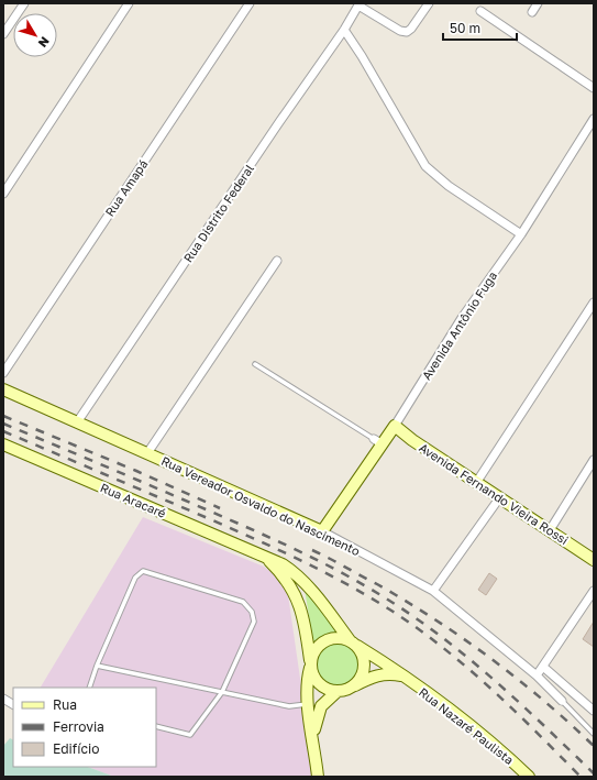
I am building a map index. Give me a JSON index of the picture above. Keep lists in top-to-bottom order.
{
  "streets": {
    "main road": [
      "Avenida Antônio Fuga",
      "Avenida Fernando Vieira Rossi",
      "Rua Aracaré",
      "Rua Vereador Osvaldo do Nascimento",
      "Rua Nazaré Paulista"
    ],
    "street": ["Rua Amapá", "Rua Distrito Federal"]
  },
  "crossings": [
    ["Rua Distrito Federal", "Rua Vereador Osvaldo do Nascimento"],
    ["Avenida Antônio Fuga", "Avenida Fernando Vieira Rossi"],
    ["Avenida Antônio Fuga", "Rua Vereador Osvaldo do Nascimento"],
    ["Rua Aracaré", "Rua Nazaré Paulista"]
  ],
  "legend": ["Rua", "Ferrovia", "Edifício"],
  "scale_bar": "50 m",
  "north": "bottom right"
}
